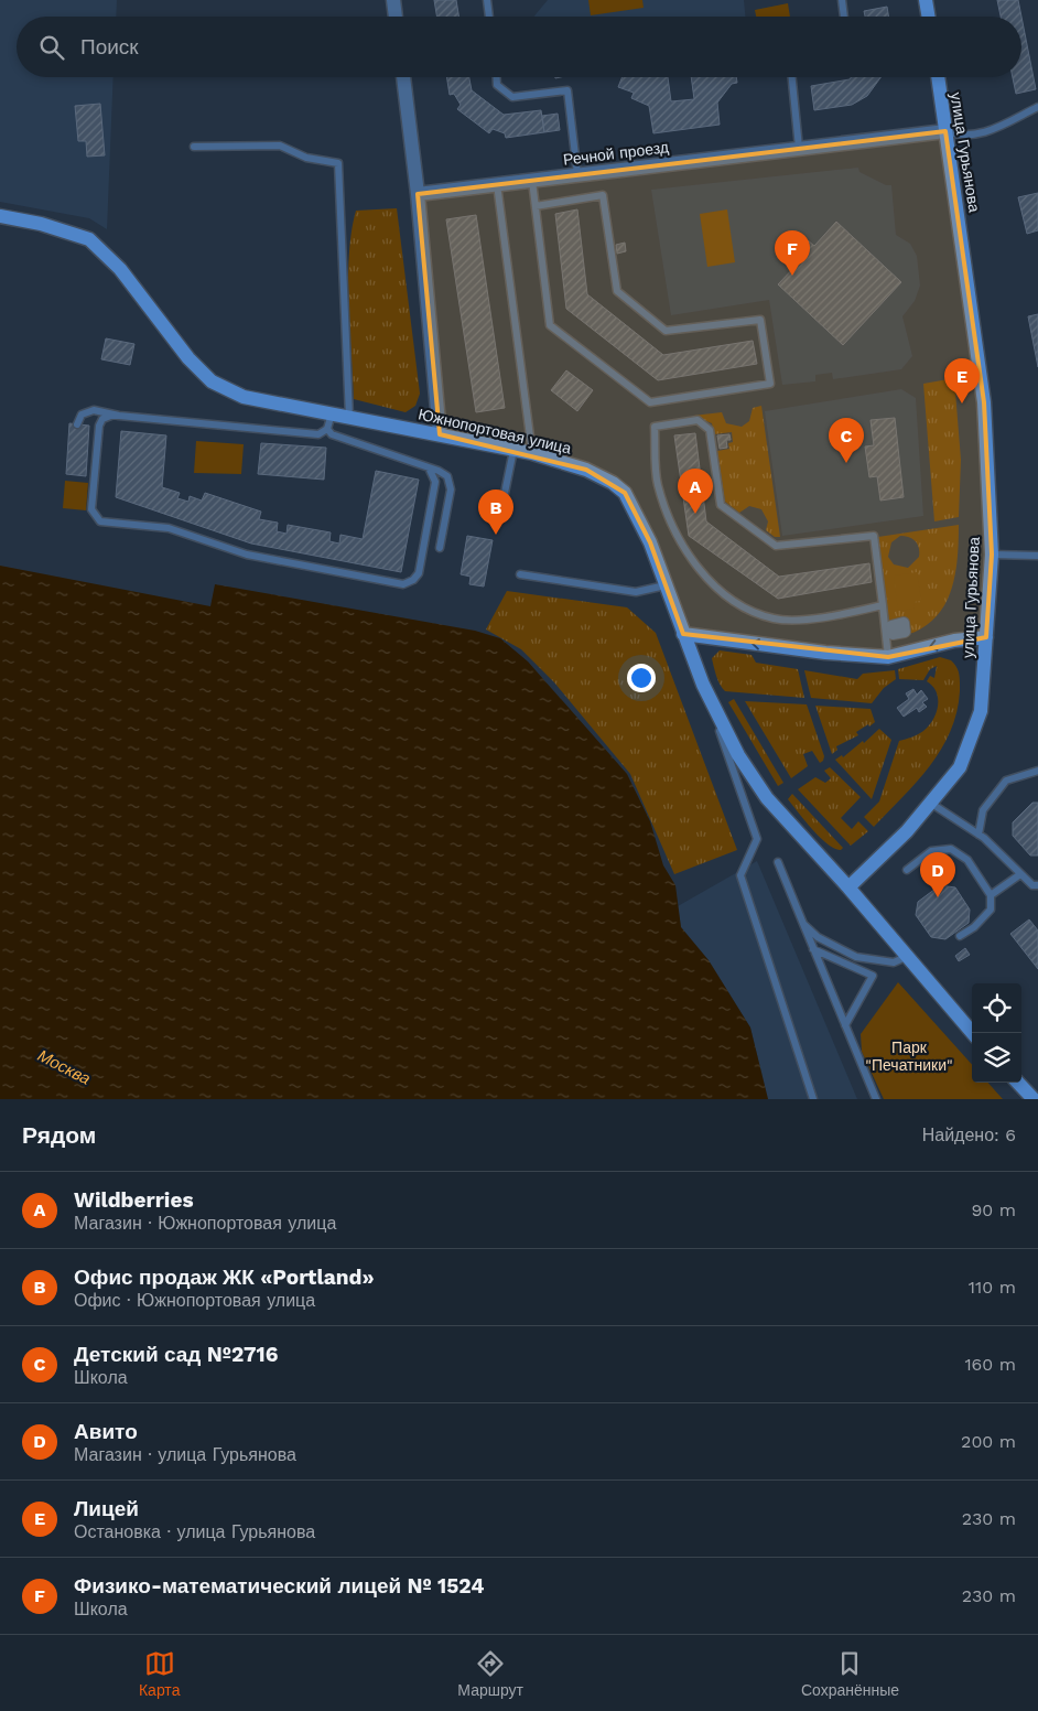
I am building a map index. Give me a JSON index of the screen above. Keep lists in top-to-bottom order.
{
  "streets": {
    "main road": ["улица Гурьянова", "Южнопортовая улица"],
    "street": ["Речной проезд"]
  },
  "crossings": [
    ["улица Гурьянова", "Речной проезд"],
    ["улица Гурьянова", "Южнопортовая улица"]
  ],
  "water": ["Москва"],
  "parks": ["Парк \"Печатники\""],
  "page": {
    "search": "Поиск",
    "pins": [
      "F",
      "E",
      "C",
      "A",
      "B",
      "D"
    ],
    "heading": ["Рядом", "Найдено: 6"],
    "list": [
      {
        "mark": "A",
        "name": "Wildberries",
        "note": "Магазин · Южнопортовая улица",
        "value": "90 m"
      },
      {
        "mark": "B",
        "name": "Офис продаж ЖК «Portland»",
        "note": "Офис · Южнопортовая улица",
        "value": "110 m"
      },
      {
        "mark": "C",
        "name": "Детский сад №2716",
        "note": "Школа",
        "value": "160 m"
      },
      {
        "mark": "D",
        "name": "Авито",
        "note": "Магазин · улица Гурьянова",
        "value": "200 m"
      },
      {
        "mark": "E",
        "name": "Лицей",
        "note": "Остановка · улица Гурьянова",
        "value": "230 m"
      },
      {
        "mark": "F",
        "name": "Физико-математический лицей № 1524",
        "note": "Школа",
        "value": "230 m"
      }
    ],
    "nav": ["Карта", "Маршрут", "Сохранённые"]
  }
}
